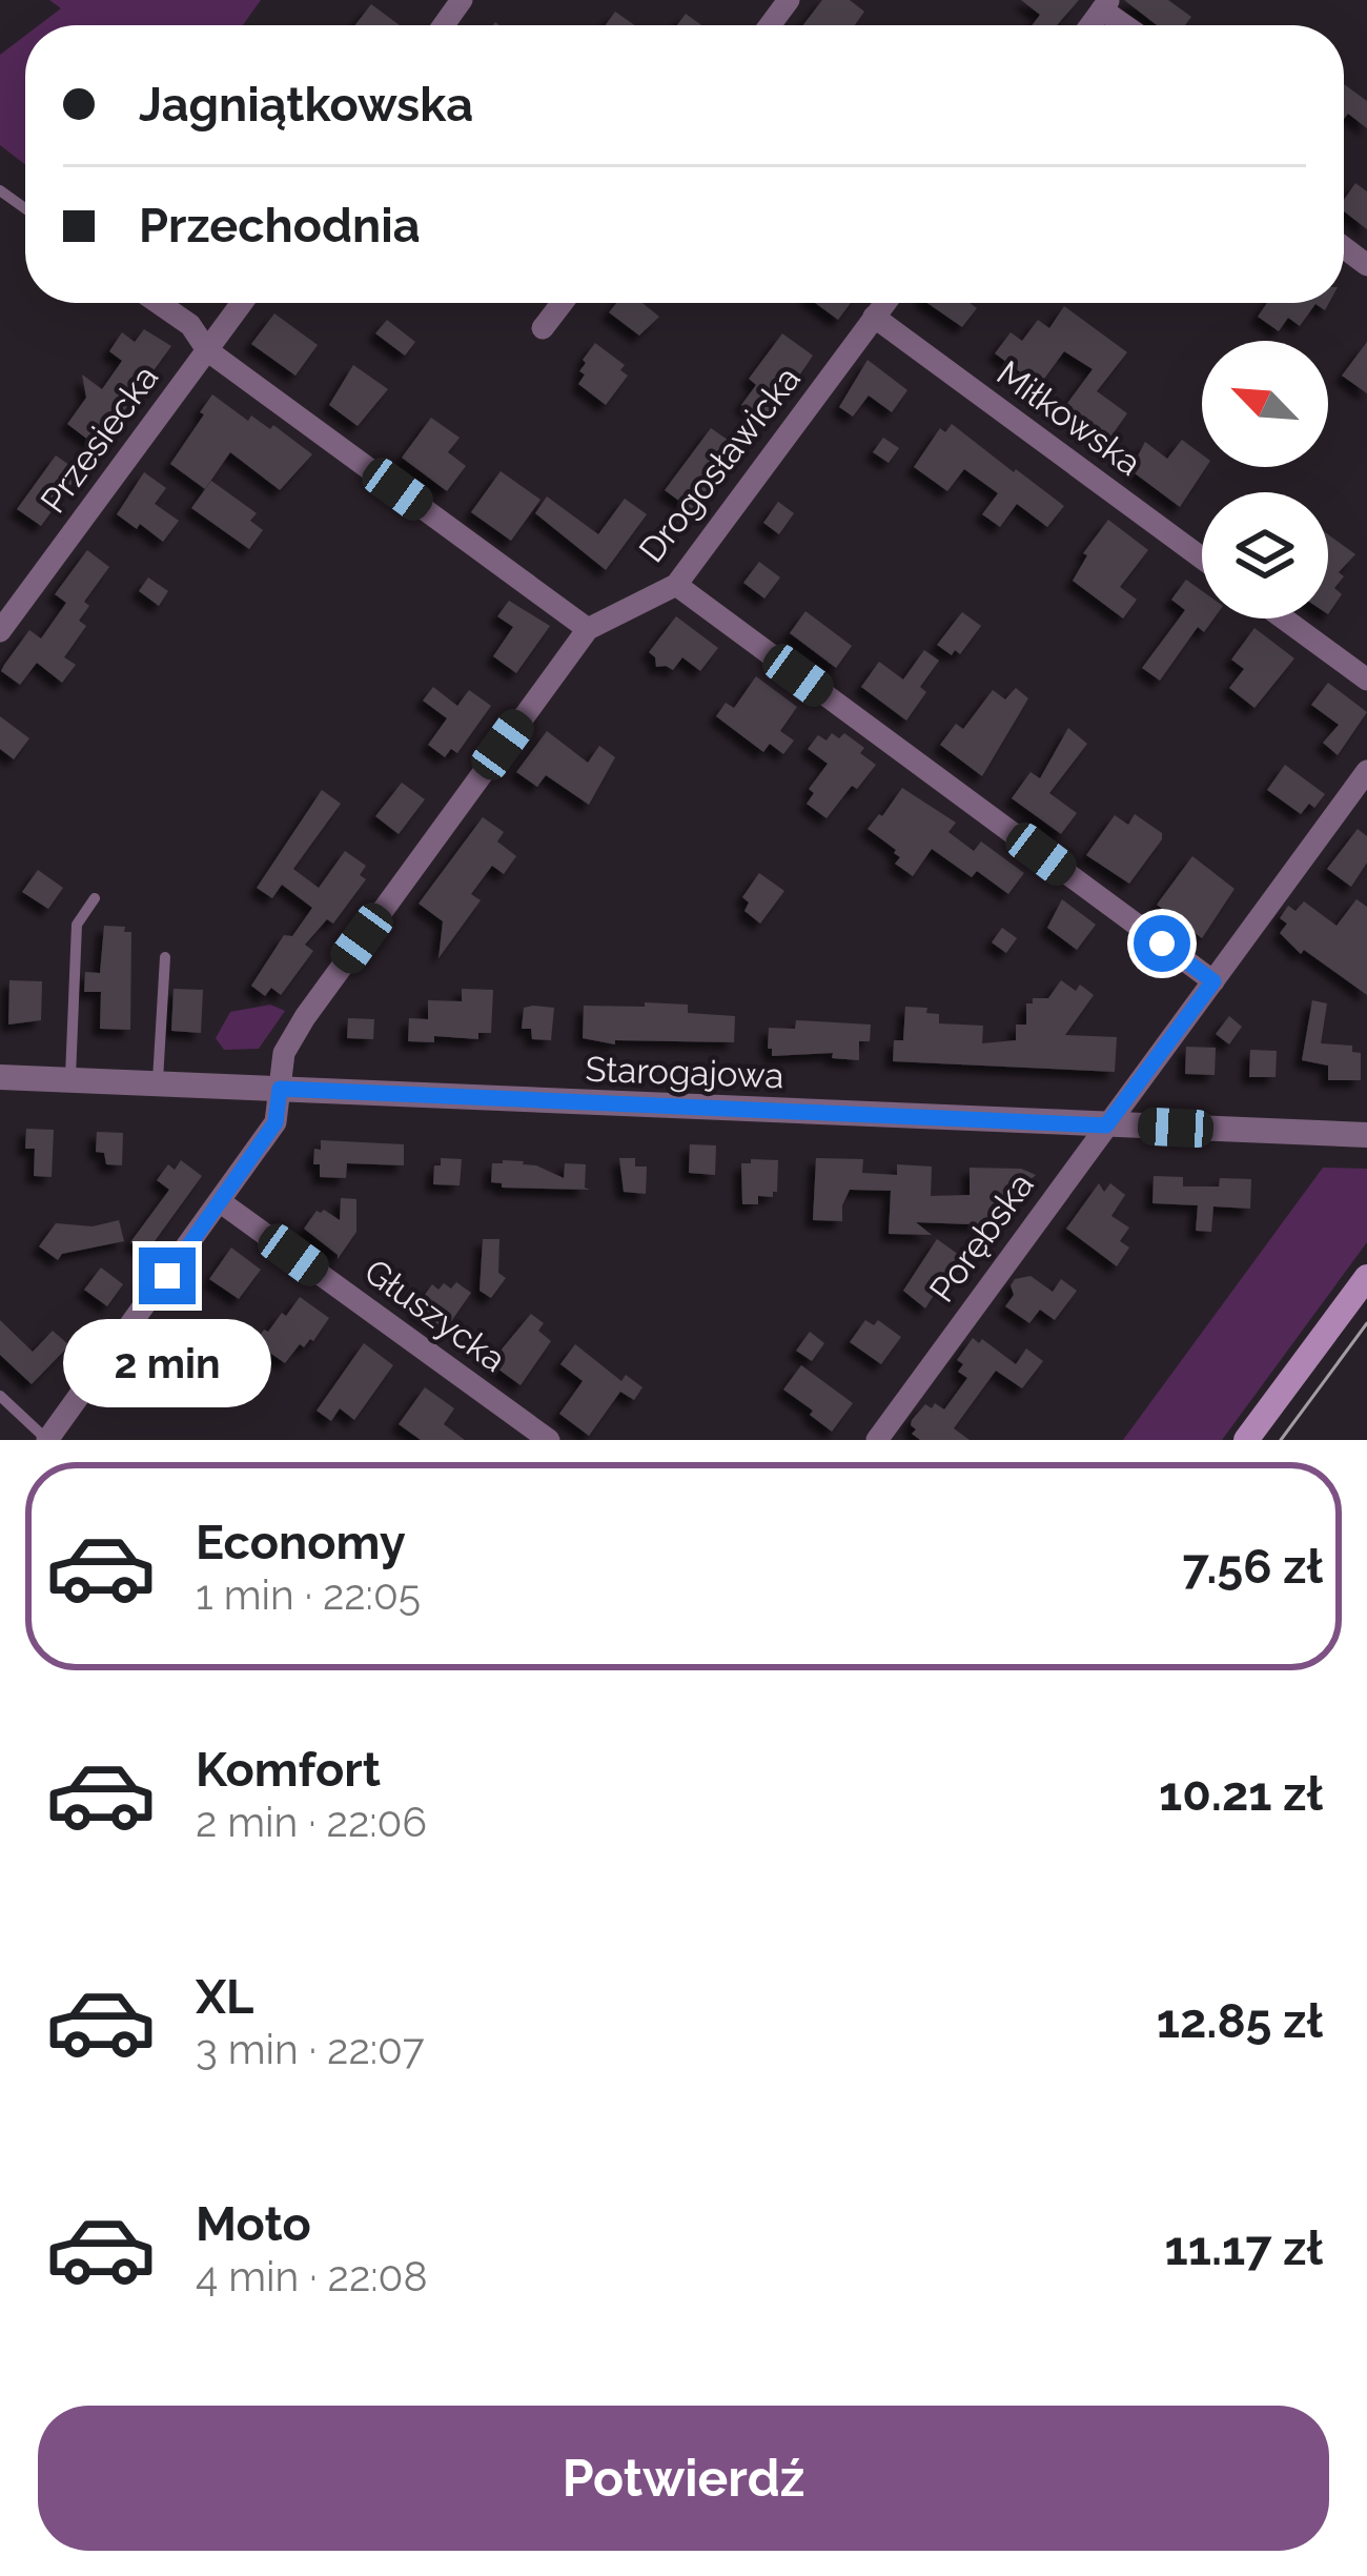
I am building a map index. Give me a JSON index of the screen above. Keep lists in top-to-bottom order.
{
  "streets": {
    "street": [
      "Miłkowska",
      "Przesiecka",
      "Drogosławicka",
      "Starogajowa",
      "Porębska",
      "Głuszycka"
    ]
  },
  "crossings": [
    ["Miłkowska", "Drogosławicka"],
    ["Drogosławicka", "Starogajowa"],
    ["Drogosławicka", "Głuszycka"],
    ["Starogajowa", "Porębska"]
  ],
  "north": "top left",
  "page": {
    "banner": ["Jagniątkowska", "Przechodnia"],
    "bubble": "2 min",
    "list": [
      {
        "name": "Economy",
        "note": "1 min · 22:05",
        "value": "7.56 zł"
      },
      {
        "name": "Komfort",
        "note": "2 min · 22:06",
        "value": "10.21 zł"
      },
      {
        "name": "XL",
        "note": "3 min · 22:07",
        "value": "12.85 zł"
      },
      {
        "name": "Moto",
        "note": "4 min · 22:08",
        "value": "11.17 zł"
      }
    ],
    "buttons": "Potwierdź"
  }
}
